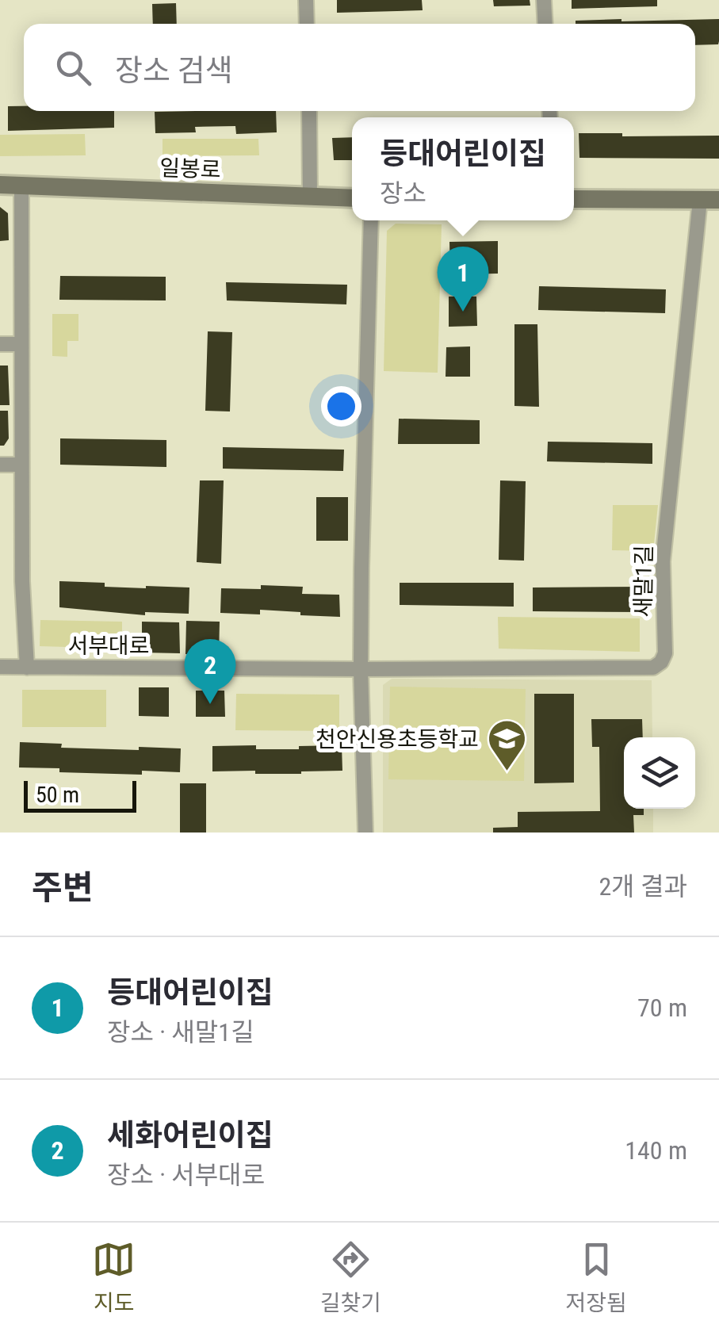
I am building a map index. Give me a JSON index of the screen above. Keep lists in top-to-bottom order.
{
  "streets": {
    "street": ["일봉로", "새말1길", "서부대로"]
  },
  "crossings": [
    ["새말1길", "서부대로"]
  ],
  "places": {
    "school or university": ["천안신용초등학교"]
  },
  "scale_bar": "50 m",
  "page": {
    "search": "장소 검색",
    "popup": ["등대어린이집", "장소"],
    "pins": ["1", "2"],
    "scale": "50 m",
    "heading": ["주변", "2개 결과"],
    "list": [
      {
        "mark": "1",
        "name": "등대어린이집",
        "note": "장소 · 새말1길",
        "value": "70 m"
      },
      {
        "mark": "2",
        "name": "세화어린이집",
        "note": "장소 · 서부대로",
        "value": "140 m"
      }
    ],
    "nav": ["지도", "길찾기", "저장됨"]
  }
}
